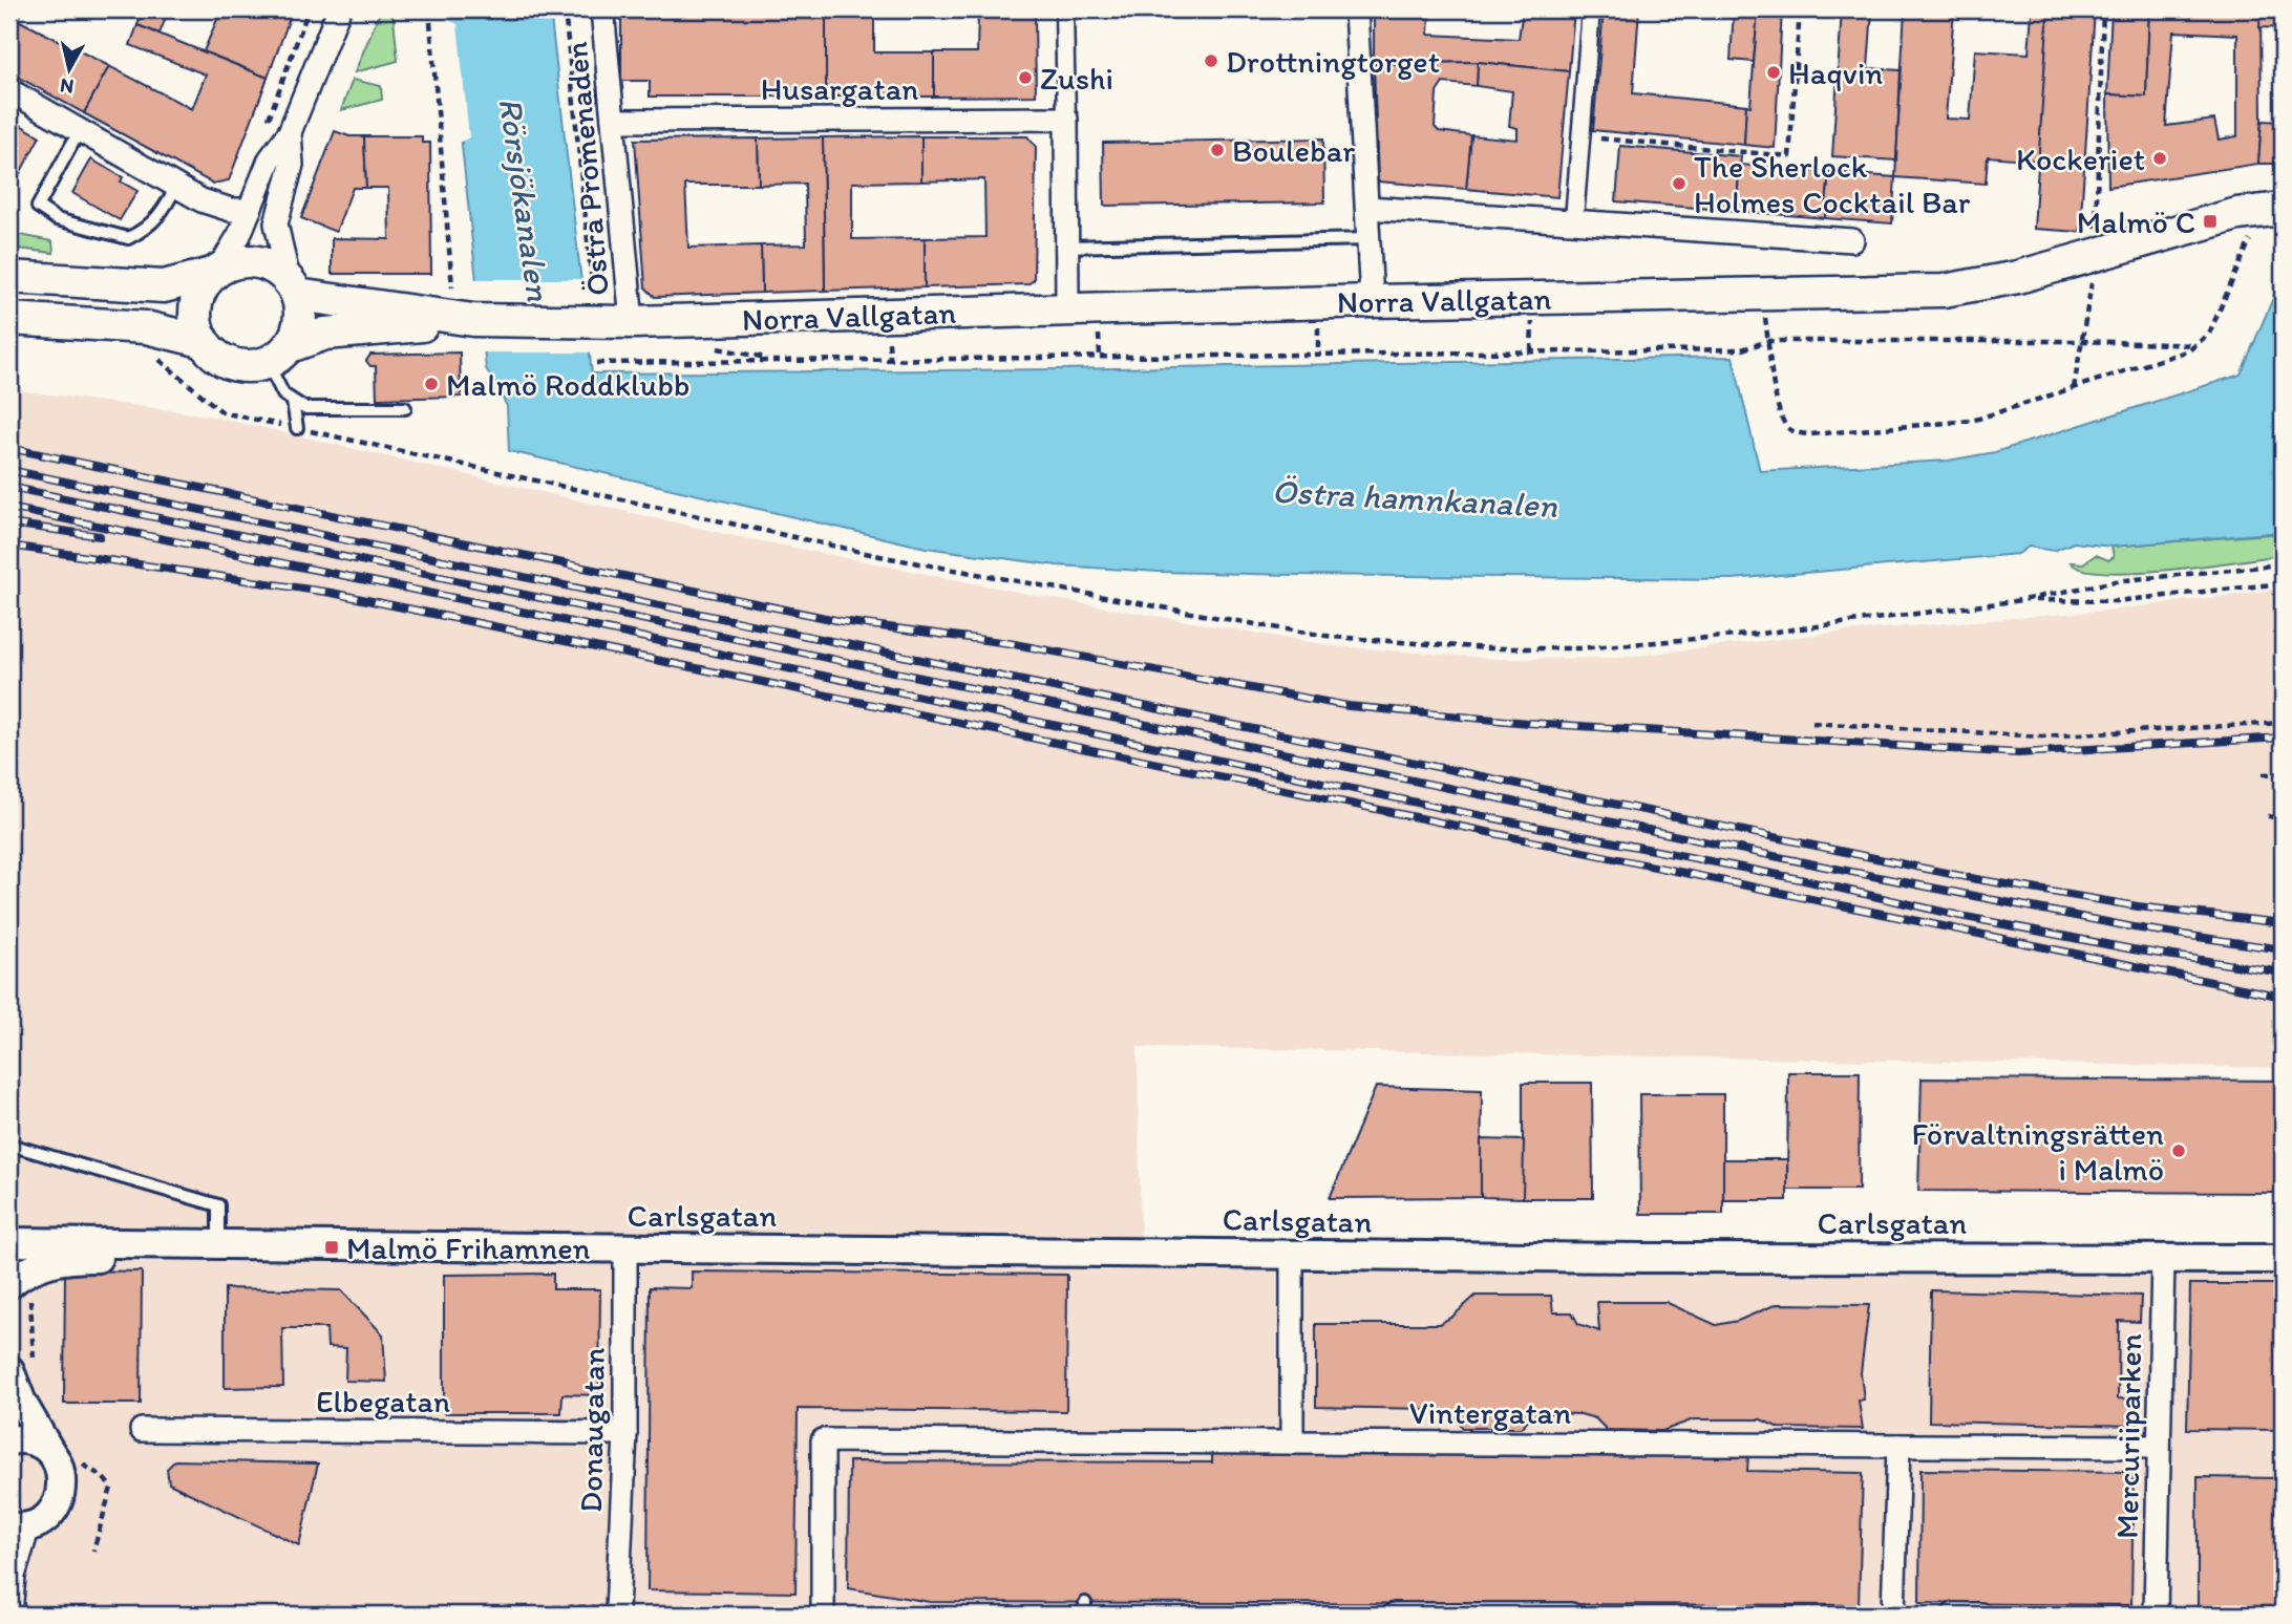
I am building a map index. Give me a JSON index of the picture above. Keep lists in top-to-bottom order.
{
  "streets": {
    "main road": ["Norra Vallgatan"],
    "street": [
      "Husargatan",
      "Östra Promenaden",
      "Carlsgatan",
      "Elbegatan",
      "Vintergatan",
      "Donaugatan",
      "Mercuriiparken"
    ]
  },
  "crossings": [
    ["Husargatan", "Östra Promenaden"],
    ["Östra Promenaden", "Norra Vallgatan"],
    ["Carlsgatan", "Donaugatan"],
    ["Carlsgatan", "Mercuriiparken"],
    ["Elbegatan", "Donaugatan"],
    ["Vintergatan", "Mercuriiparken"]
  ],
  "water": ["Rörsjökanalen", "Östra hamnkanalen"],
  "places": {
    "other": [
      "Drottningtorget",
      "Haqvin",
      "Zushi",
      "Boulebar",
      "Kockeriet",
      "The Sherlock Holmes Cocktail Bar",
      "Malmö Roddklubb",
      "Förvaltningsrätten i Malmö"
    ],
    "transit": ["Malmö C", "Malmö Frihamnen"]
  },
  "north": "bottom"
}
